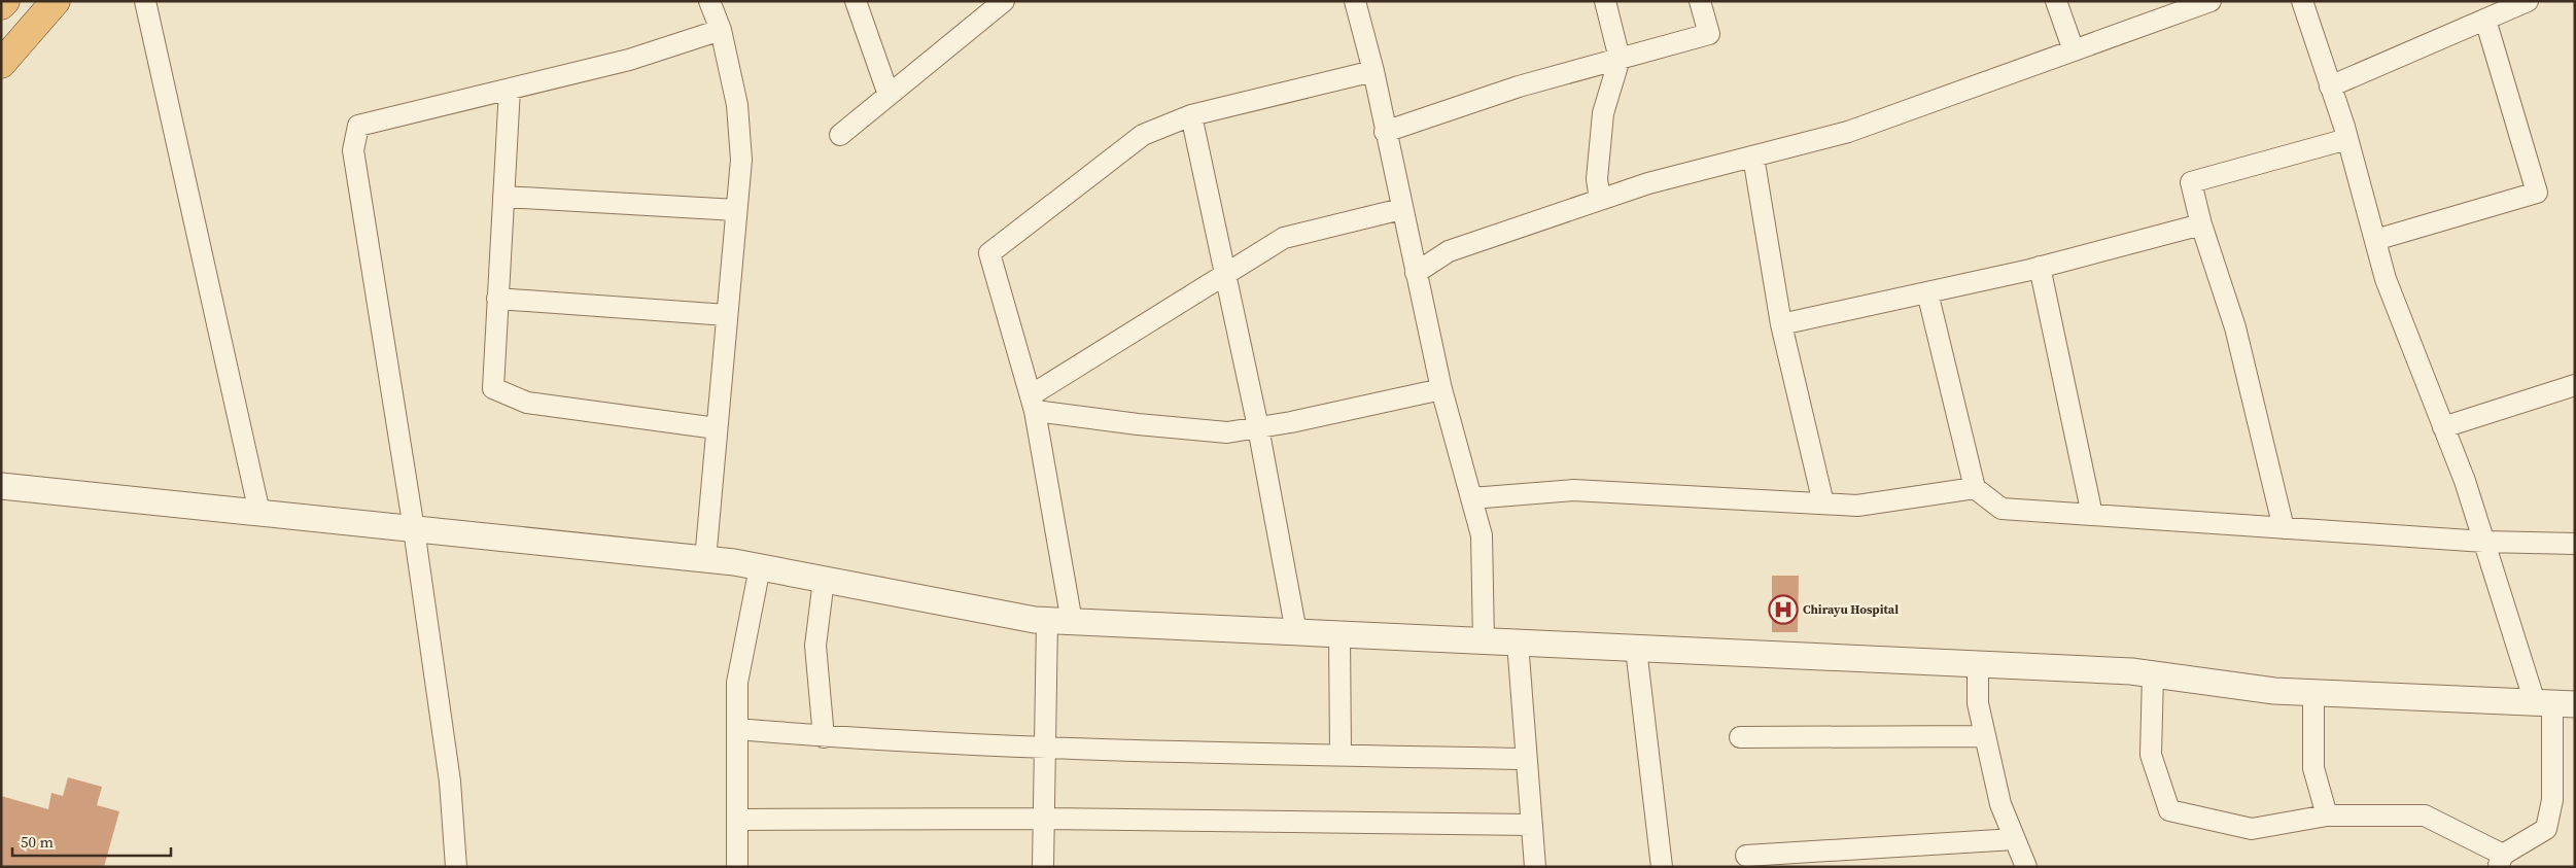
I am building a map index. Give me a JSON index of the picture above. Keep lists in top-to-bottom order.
{
  "places": {
    "hospital": ["Chirayu Hospital"]
  },
  "scale_bar": "50 m"
}
